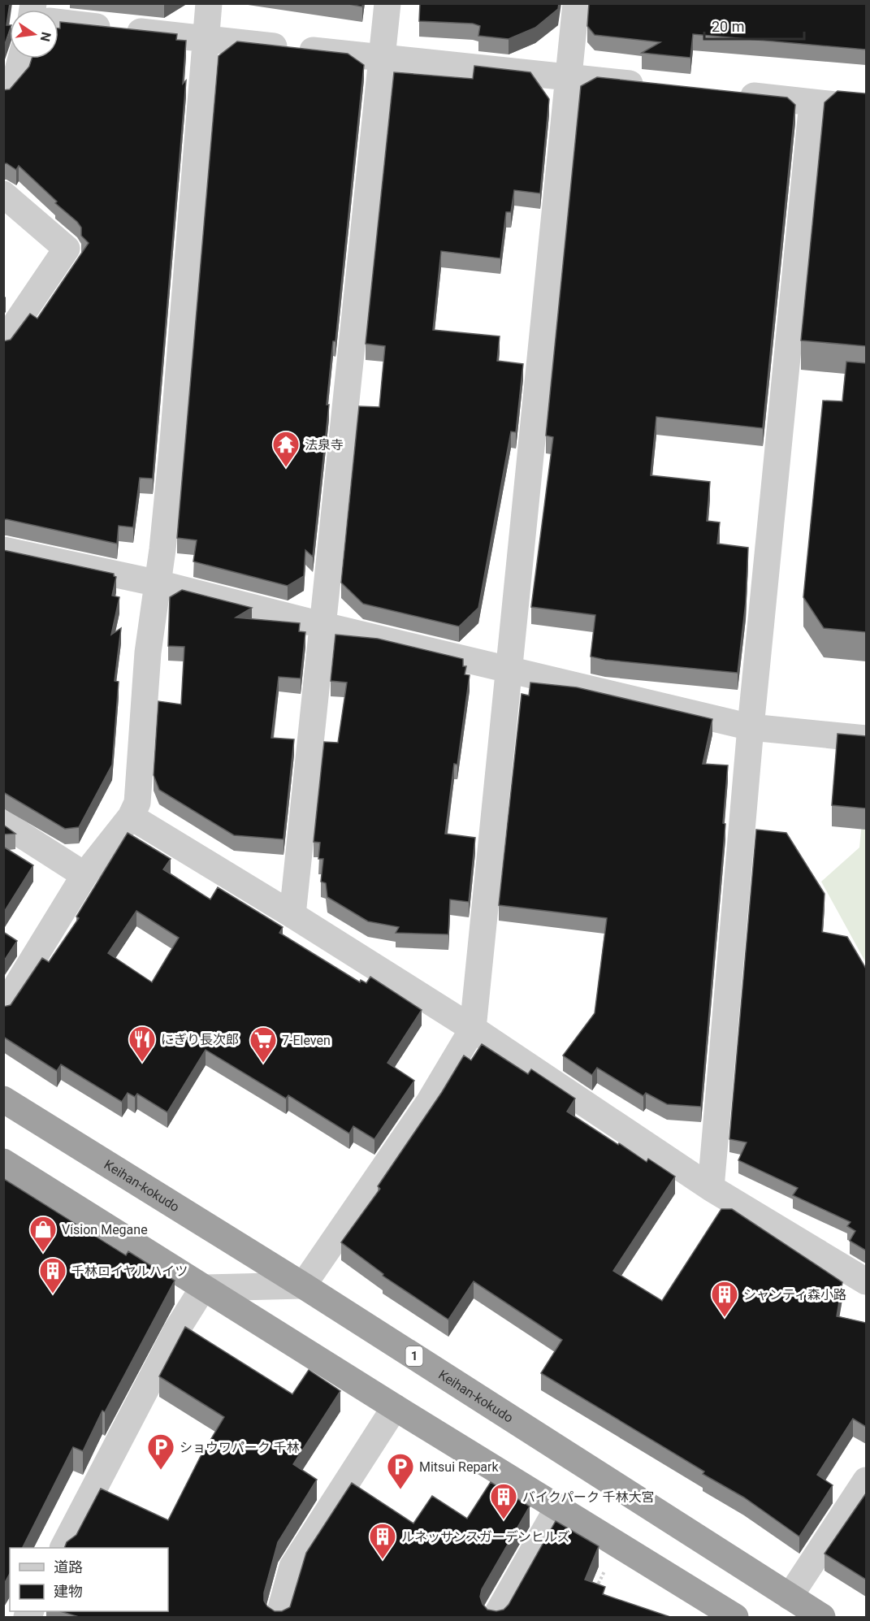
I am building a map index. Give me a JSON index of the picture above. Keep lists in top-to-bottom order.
{
  "streets": {
    "highway": ["Keihan-kokudo", "1"]
  },
  "places": {
    "temple": ["法泉寺"],
    "restaurant": ["にぎり長次郎"],
    "supermarket": ["7-Eleven"],
    "shop": ["Vision Megane"],
    "building": [
      "千林ロイヤルハイツ",
      "シャンティ森小路",
      "バイクパーク 千林大宮",
      "ルネッサンスガーデンヒルズ"
    ],
    "parking": ["ショウワパーク 千林", "Mitsui Repark"]
  },
  "legend": ["道路", "建物"],
  "scale_bar": "20 m",
  "north": "right"
}
